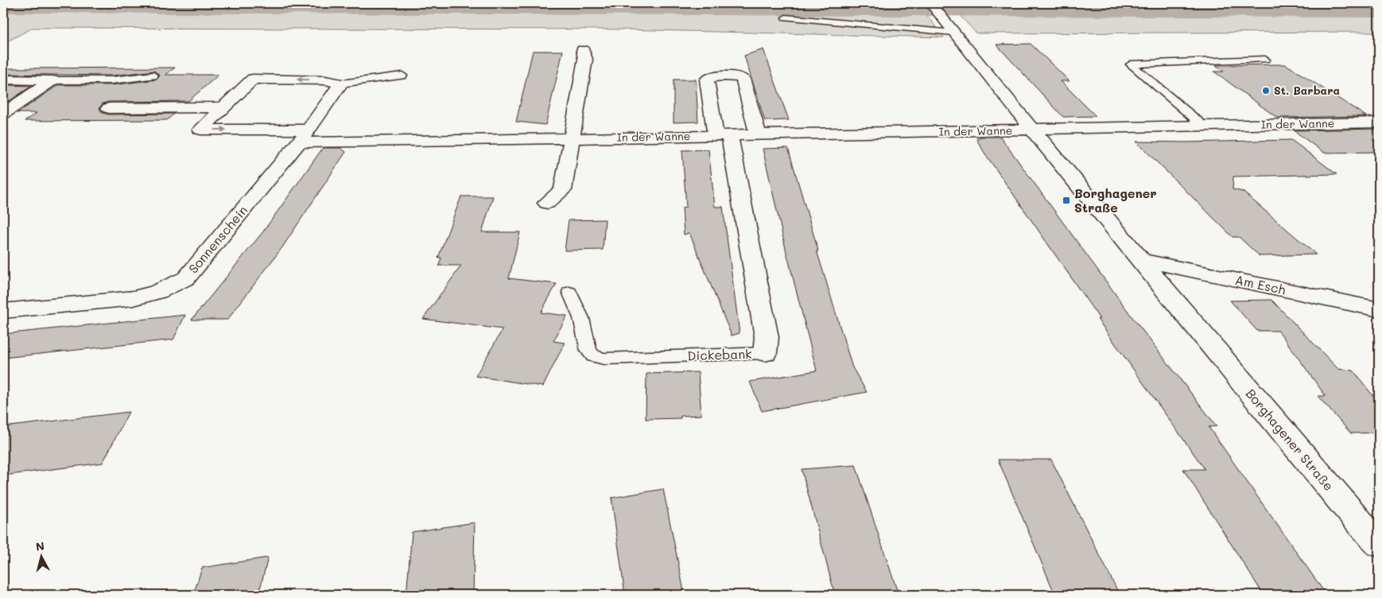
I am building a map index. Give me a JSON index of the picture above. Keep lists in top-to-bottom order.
{
  "streets": {
    "street": [
      "In der Wanne",
      "Sonnenschein",
      "Am Esch",
      "Dickebank",
      "Borghagener Straße"
    ]
  },
  "crossings": [
    ["In der Wanne", "Sonnenschein"],
    ["In der Wanne", "Dickebank"],
    ["In der Wanne", "Borghagener Straße"],
    ["Am Esch", "Borghagener Straße"]
  ],
  "places": {
    "other": ["St. Barbara"],
    "transit": ["Borghagener Straße"]
  },
  "north": "top"
}
